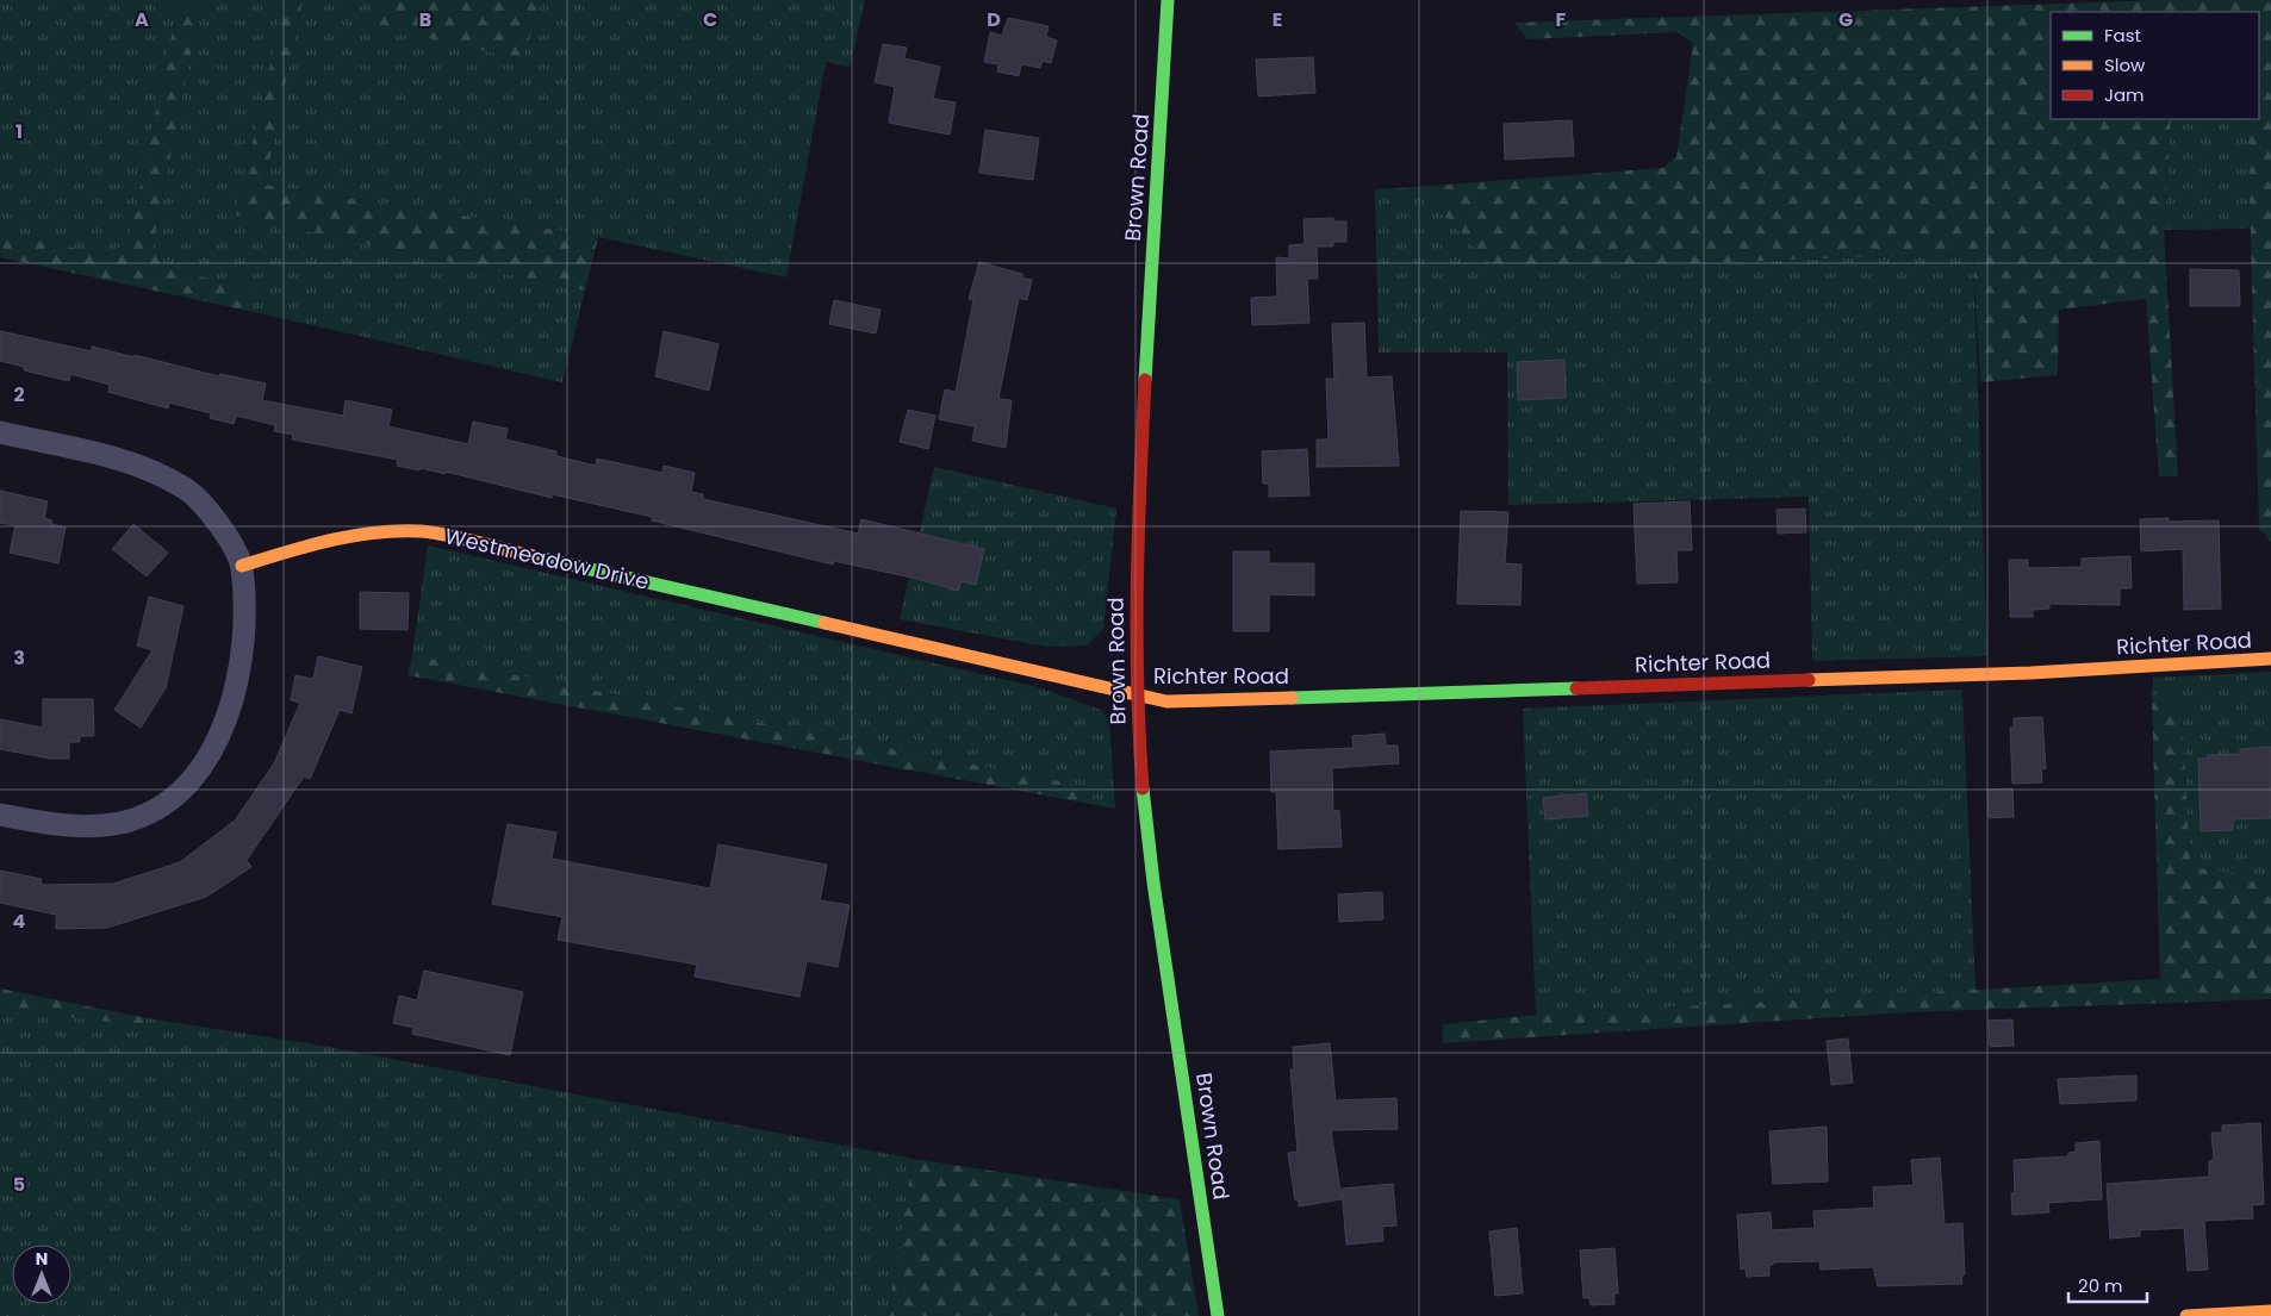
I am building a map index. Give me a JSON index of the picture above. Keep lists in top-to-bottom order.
{
  "streets": {
    "street": ["Brown Road", "Westmeadow Drive", "Richter Road"]
  },
  "crossings": [
    ["Brown Road", "Westmeadow Drive"],
    ["Brown Road", "Richter Road"],
    ["Westmeadow Drive", "Richter Road"]
  ],
  "legend": ["Fast", "Slow", "Jam"],
  "scale_bar": "20 m",
  "north": "top",
  "grid": {
    "columns": [
      "A",
      "B",
      "C",
      "D",
      "E",
      "F",
      "G"
    ],
    "rows": [
      "1",
      "2",
      "3",
      "4",
      "5"
    ]
  }
}
